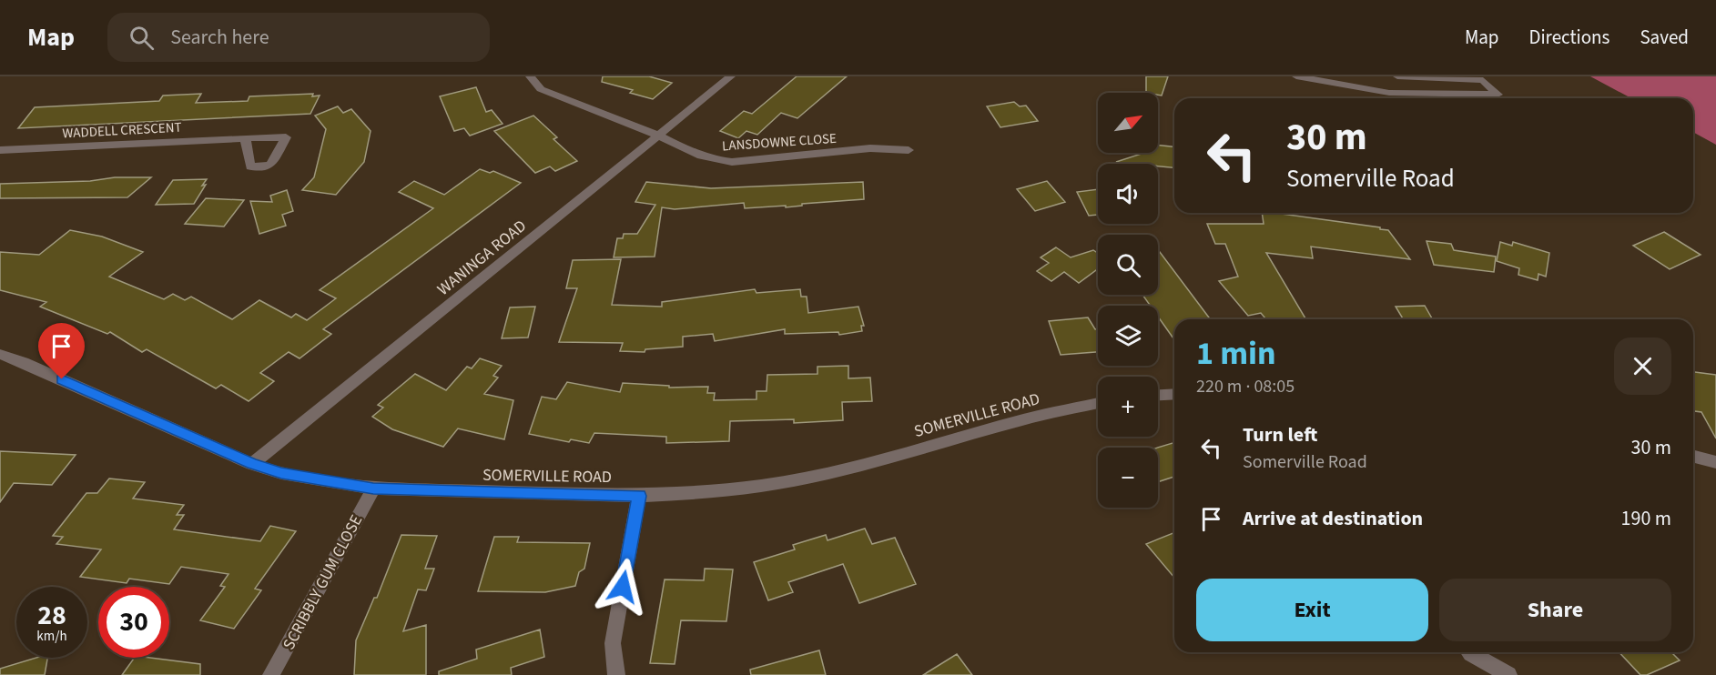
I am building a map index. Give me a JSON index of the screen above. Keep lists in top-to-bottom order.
{
  "streets": {
    "street": [
      "WADDELL CRESCENT",
      "LANSDOWNE CLOSE",
      "WANINGA ROAD",
      "SOMERVILLE ROAD",
      "SCRIBBLY GUM CLOSE"
    ]
  },
  "crossings": [
    ["LANSDOWNE CLOSE", "WANINGA ROAD"],
    ["WANINGA ROAD", "SOMERVILLE ROAD"],
    ["SOMERVILLE ROAD", "SCRIBBLY GUM CLOSE"]
  ],
  "north": "top right",
  "page": {
    "header": "Map",
    "search": "Search here",
    "nav": ["Map", "Directions", "Saved"],
    "map_buttons": ["+", "−"],
    "turn": ["30 m", "Somerville Road"],
    "heading": ["1 min", "220 m · 08:05"],
    "list": [
      {
        "name": "Turn left",
        "note": "Somerville Road",
        "value": "30 m"
      },
      {
        "name": "Arrive at destination",
        "value": "190 m"
      }
    ],
    "buttons": ["Exit", "Share"],
    "speed": "28 km/h",
    "limit": "30"
  }
}
